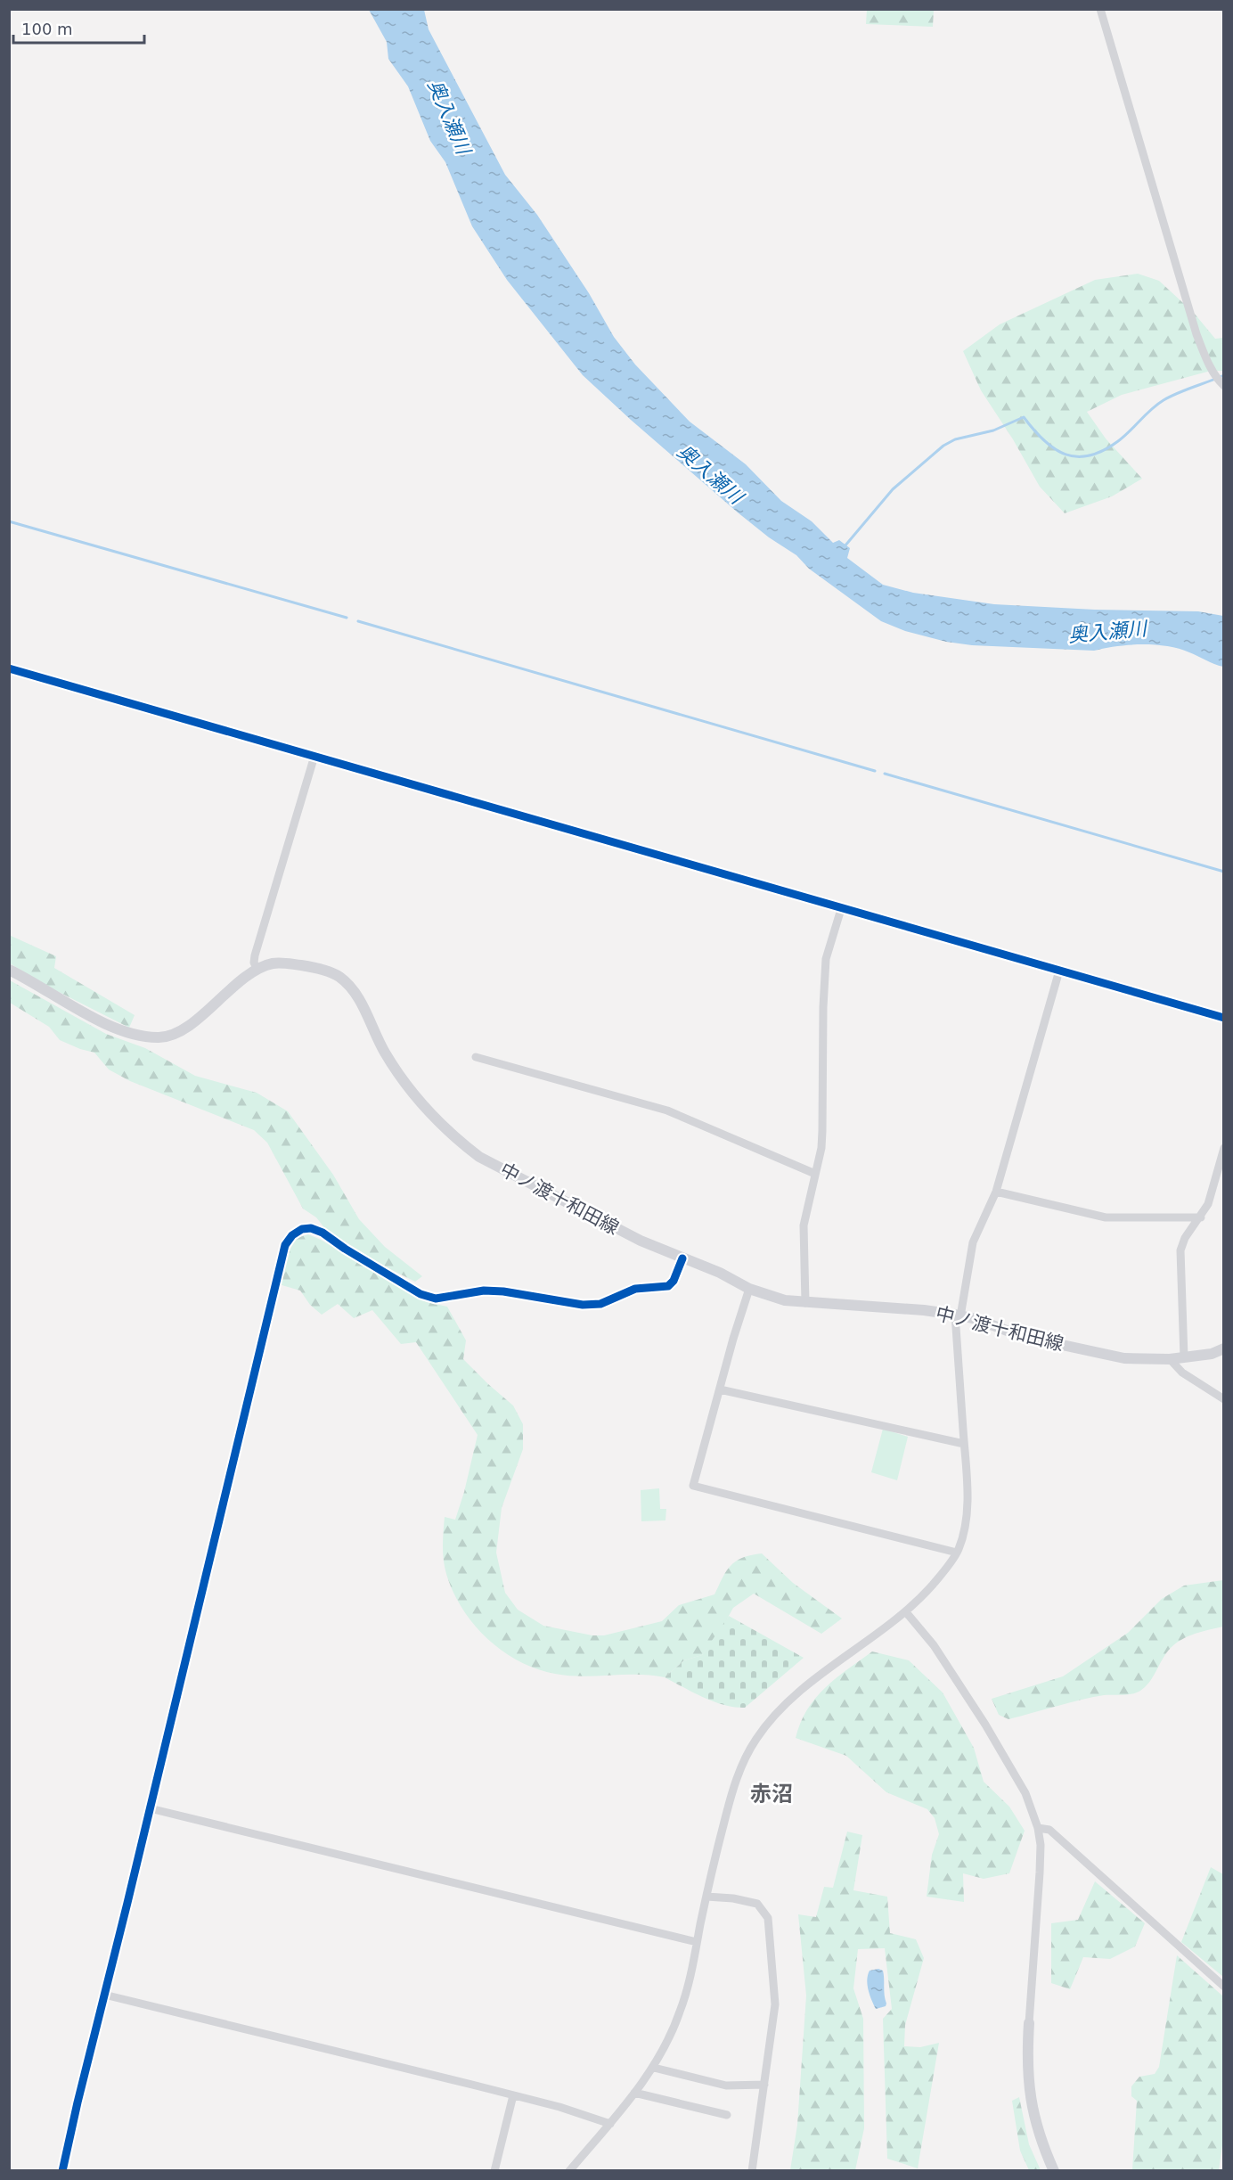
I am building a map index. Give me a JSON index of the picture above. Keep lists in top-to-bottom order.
{
  "streets": {
    "street": ["中ノ渡十和田線"]
  },
  "districts": ["赤沼"],
  "water": ["奥入瀬川"],
  "scale_bar": "100 m"
}
